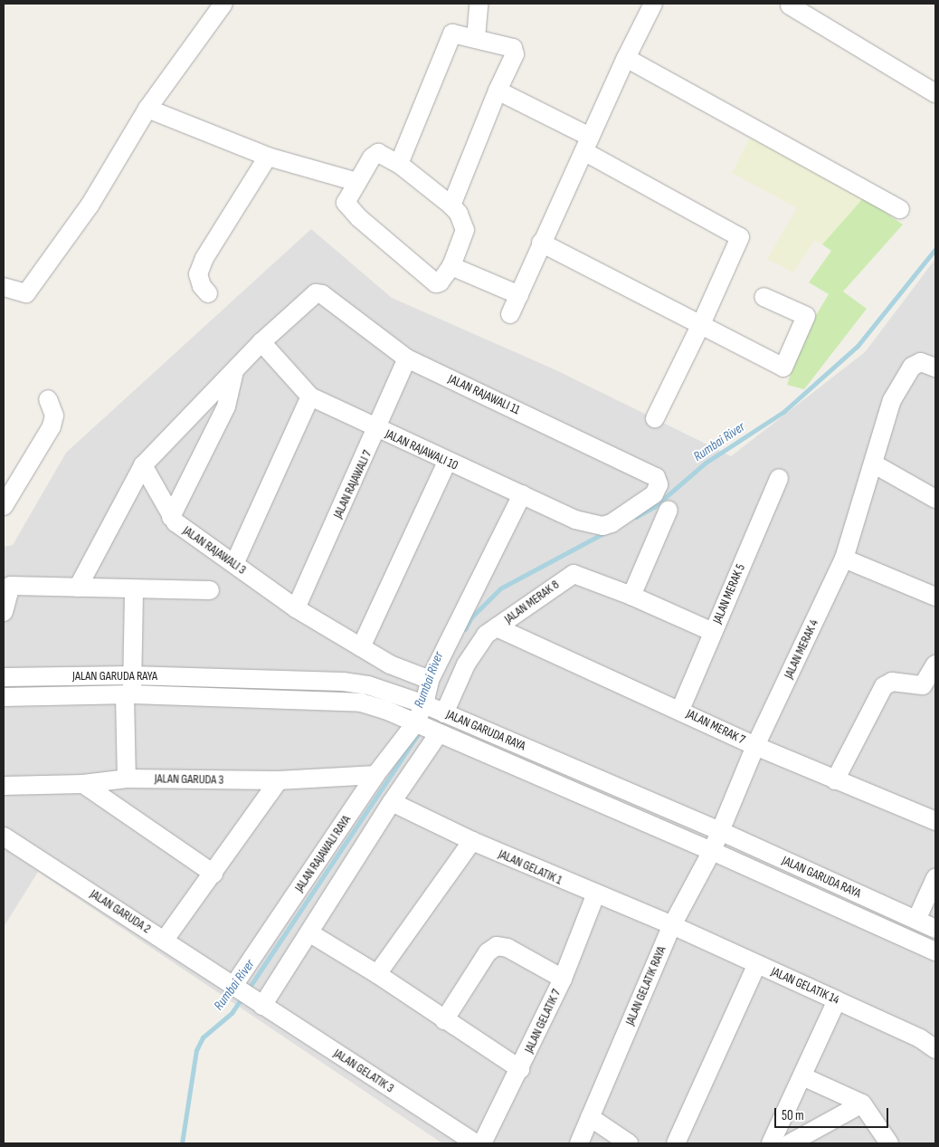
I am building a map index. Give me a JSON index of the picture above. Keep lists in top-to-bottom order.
{
  "streets": {
    "street": [
      "JALAN RAJAWALI 11",
      "JALAN RAJAWALI 10",
      "JALAN RAJAWALI 7",
      "JALAN RAJAWALI 3",
      "JALAN MERAK 5",
      "JALAN MERAK 8",
      "JALAN MERAK 4",
      "JALAN GARUDA RAYA",
      "JALAN MERAK 7",
      "JALAN GARUDA 3",
      "JALAN RAJAWALI RAYA",
      "JALAN GELATIK 1",
      "JALAN GARUDA 2",
      "JALAN GELATIK RAYA",
      "JALAN GELATIK 14",
      "JALAN GELATIK 7",
      "JALAN GELATIK 3"
    ]
  },
  "crossings": [
    ["JALAN RAJAWALI 11", "JALAN RAJAWALI 10"],
    ["JALAN RAJAWALI 11", "JALAN RAJAWALI 7"],
    ["JALAN RAJAWALI 10", "JALAN RAJAWALI 7"],
    ["JALAN RAJAWALI 7", "JALAN RAJAWALI 3"],
    ["JALAN MERAK 5", "JALAN MERAK 8"],
    ["JALAN MERAK 5", "JALAN MERAK 7"],
    ["JALAN MERAK 8", "JALAN GARUDA RAYA"],
    ["JALAN MERAK 8", "JALAN MERAK 7"],
    ["JALAN MERAK 8", "JALAN RAJAWALI RAYA"],
    ["JALAN MERAK 4", "JALAN GARUDA RAYA"],
    ["JALAN MERAK 4", "JALAN MERAK 7"],
    ["JALAN MERAK 4", "JALAN GELATIK RAYA"],
    ["JALAN GARUDA RAYA", "JALAN RAJAWALI RAYA"],
    ["JALAN GARUDA RAYA", "JALAN GELATIK RAYA"],
    ["JALAN GARUDA 3", "JALAN RAJAWALI RAYA"],
    ["JALAN RAJAWALI RAYA", "JALAN GARUDA 2"],
    ["JALAN GELATIK 1", "JALAN GELATIK RAYA"],
    ["JALAN GELATIK 1", "JALAN GELATIK 14"],
    ["JALAN GELATIK 1", "JALAN GELATIK 7"],
    ["JALAN GARUDA 2", "JALAN GELATIK 3"],
    ["JALAN GELATIK RAYA", "JALAN GELATIK 14"]
  ],
  "water": ["Rumbai River"],
  "scale_bar": "50 m"
}
